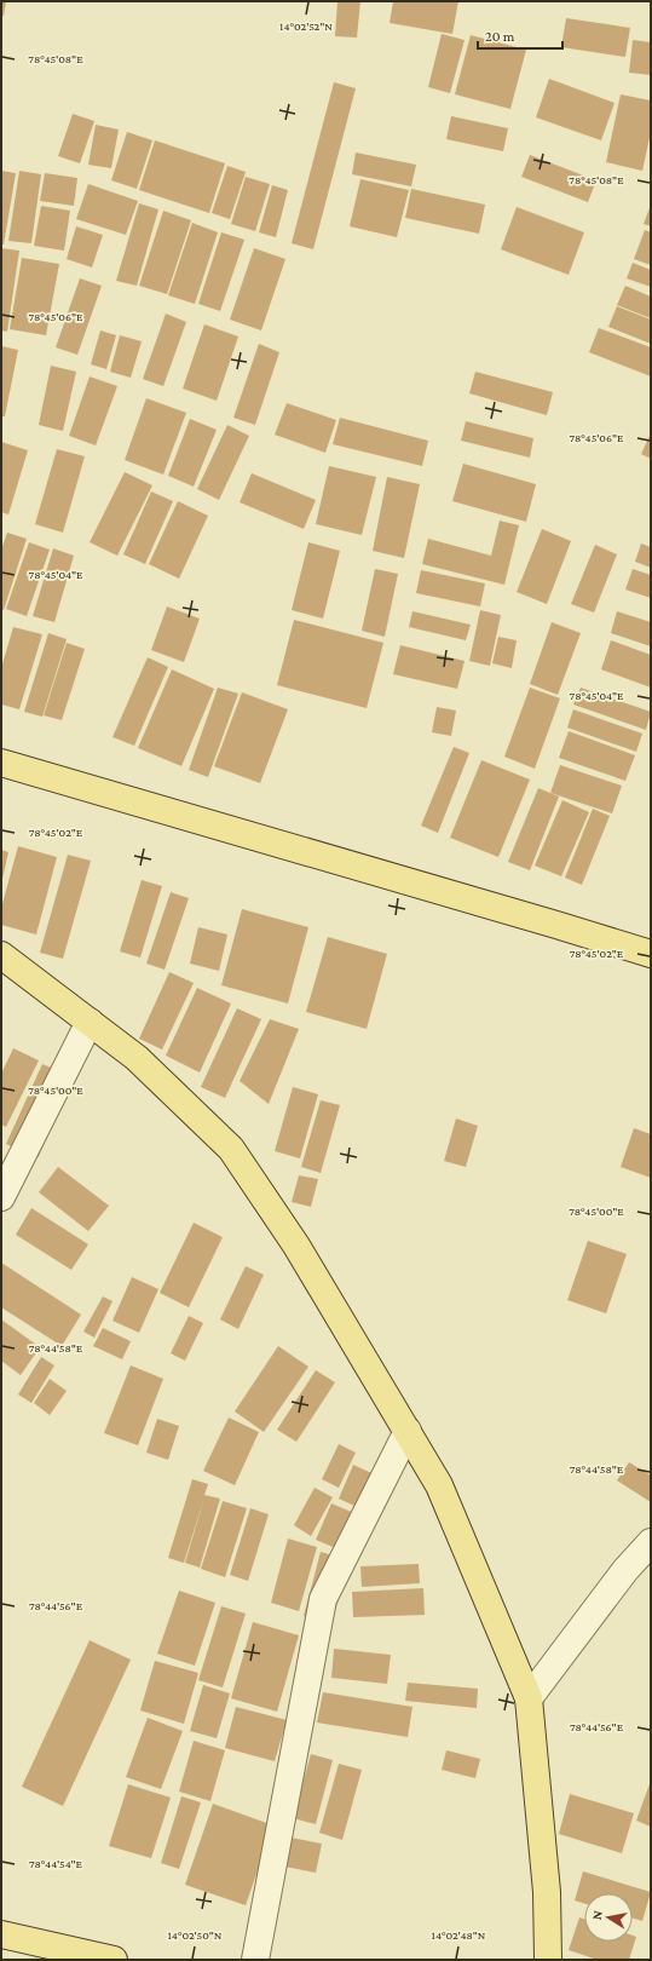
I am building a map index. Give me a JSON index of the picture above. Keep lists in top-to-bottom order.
{
  "scale_bar": "20 m",
  "north": "left",
  "coordinates": [
    "14°02'52\"N",
    "78°45'08\"E",
    "78°45'06\"E",
    "78°45'04\"E",
    "78°45'02\"E",
    "78°45'00\"E",
    "78°44'58\"E",
    "78°44'56\"E",
    "78°44'54\"E",
    "14°02'50\"N",
    "14°02'48\"N"
  ]
}
